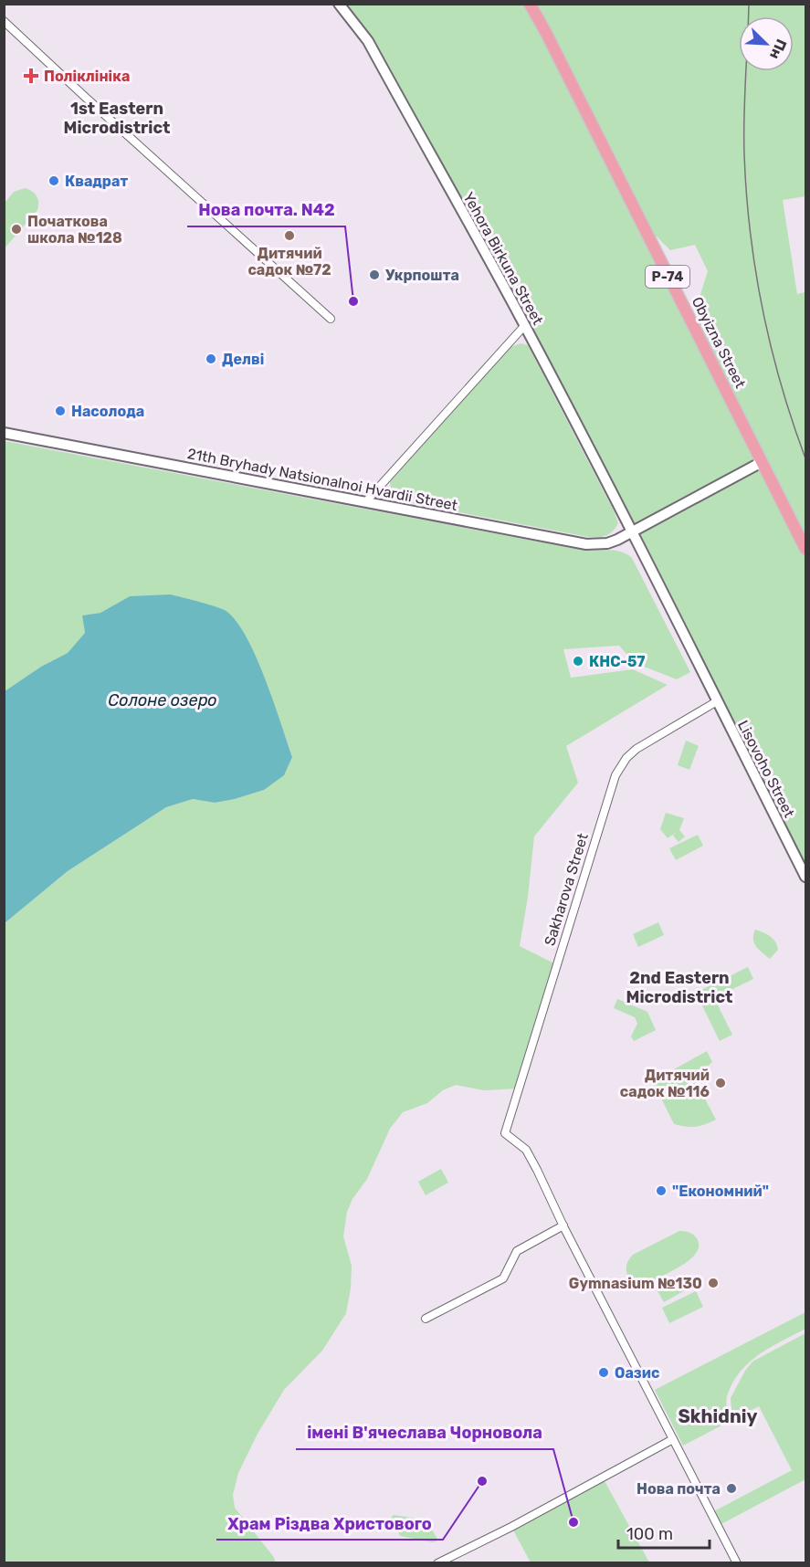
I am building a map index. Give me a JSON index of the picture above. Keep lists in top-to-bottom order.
{
  "streets": {
    "main road": ["Р-74", "Obyizna Street"],
    "street": [
      "Yehora Birkuna Street",
      "21th Bryhady Natsionalnoi Hvardii Street",
      "Lisovoho Street",
      "Sakharova Street"
    ]
  },
  "crossings": [
    ["Yehora Birkuna Street", "21th Bryhady Natsionalnoi Hvardii Street"],
    ["Yehora Birkuna Street", "Lisovoho Street"],
    ["Yehora Birkuna Street", "Sakharova Street"],
    ["Obyizna Street", "21th Bryhady Natsionalnoi Hvardii Street"],
    ["Lisovoho Street", "Sakharova Street"]
  ],
  "districts": ["1st Eastern Microdistrict", "2nd Eastern Microdistrict", "Skhidniy"],
  "water": ["Солоне озеро"],
  "places": {
    "health": ["Поліклініка"],
    "other": [
      "Квадрат",
      "Початкова школа №128",
      "Дитячий садок №72",
      "Укрпошта",
      "Нова почта. N42",
      "Делві",
      "Насолода",
      "КНС-57",
      "Дитячий садок №116",
      "\"Економний\"",
      "Gymnasium №130",
      "Оазис",
      "Храм Різдва Христового",
      "Нова почта",
      "імені В'ячеслава Чорновола"
    ]
  },
  "scale_bar": "100 m",
  "north": "bottom right"
}
